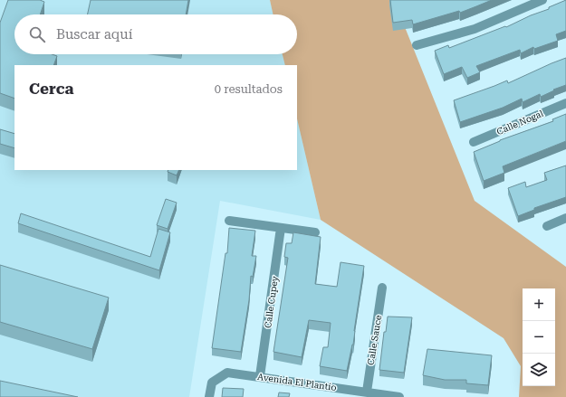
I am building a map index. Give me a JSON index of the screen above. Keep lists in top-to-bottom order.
{
  "streets": {
    "street": [
      "Calle Nogal",
      "Calle Cupey",
      "Calle Sauce",
      "Avenida El Plantío"
    ]
  },
  "crossings": [
    ["Calle Cupey", "Avenida El Plantío"],
    ["Calle Sauce", "Avenida El Plantío"]
  ],
  "page": {
    "search": "Buscar aquí",
    "heading": ["Cerca", "0 resultados"],
    "map_buttons": ["+", "−"]
  }
}
